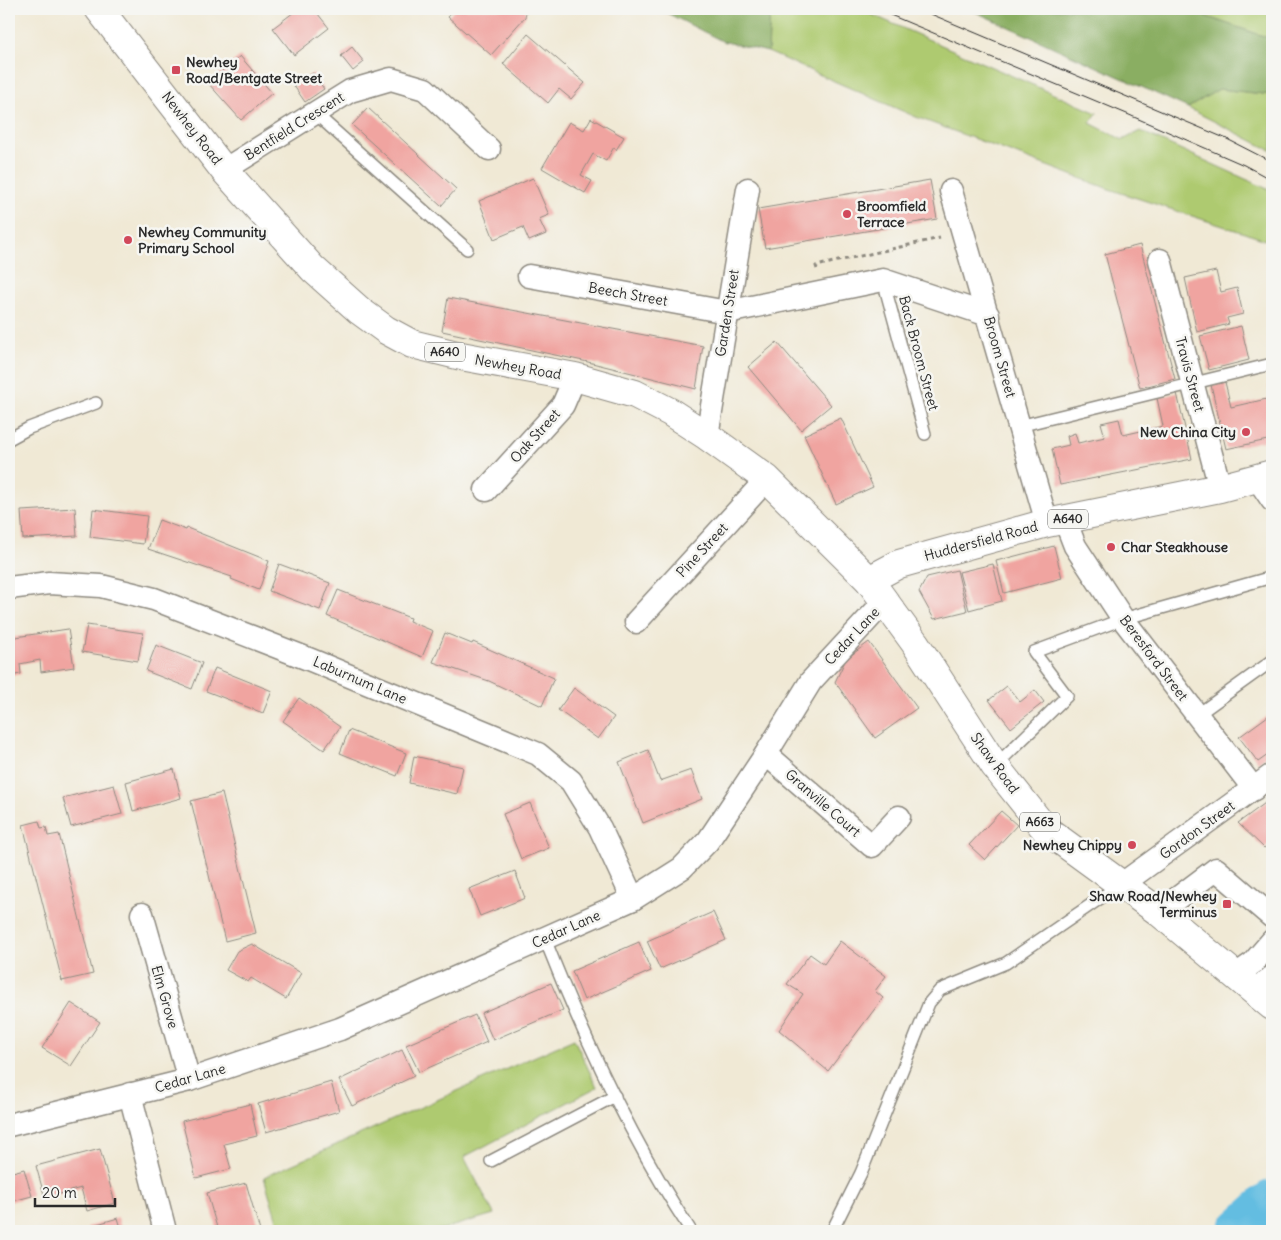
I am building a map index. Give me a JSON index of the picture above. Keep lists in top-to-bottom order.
{
  "streets": {
    "main road": [
      "Newhey Road",
      "A640",
      "Huddersfield Road",
      "Shaw Road",
      "A663"
    ],
    "street": [
      "Bentfield Crescent",
      "Beech Street",
      "Garden Street",
      "Broom Street",
      "Travis Street",
      "Oak Street",
      "Pine Street",
      "Cedar Lane",
      "Beresford Street",
      "Laburnum Lane",
      "Granville Court",
      "Gordon Street",
      "Elm Grove"
    ],
    "lane": ["Back Broom Street"]
  },
  "crossings": [
    ["Bentfield Crescent", "Newhey Road"],
    ["Newhey Road", "Garden Street"],
    ["Newhey Road", "Oak Street"],
    ["Newhey Road", "Huddersfield Road"],
    ["Newhey Road", "Pine Street"],
    ["Newhey Road", "Cedar Lane"],
    ["Newhey Road", "Shaw Road"],
    ["Beech Street", "Garden Street"],
    ["Broom Street", "Huddersfield Road"],
    ["Broom Street", "Beresford Street"],
    ["Travis Street", "Huddersfield Road"],
    ["Huddersfield Road", "Cedar Lane"],
    ["Huddersfield Road", "Beresford Street"],
    ["Huddersfield Road", "Shaw Road"],
    ["Cedar Lane", "Laburnum Lane"],
    ["Cedar Lane", "Shaw Road"],
    ["Cedar Lane", "Granville Court"],
    ["Cedar Lane", "Elm Grove"],
    ["Beresford Street", "Gordon Street"],
    ["Shaw Road", "Gordon Street"]
  ],
  "places": {
    "transit": ["Newhey Road/Bentgate Street", "Shaw Road/Newhey Terminus"],
    "other": [
      "Broomfield Terrace",
      "Newhey Community Primary School",
      "New China City",
      "Char Steakhouse",
      "Newhey Chippy"
    ]
  },
  "scale_bar": "20 m"
}
